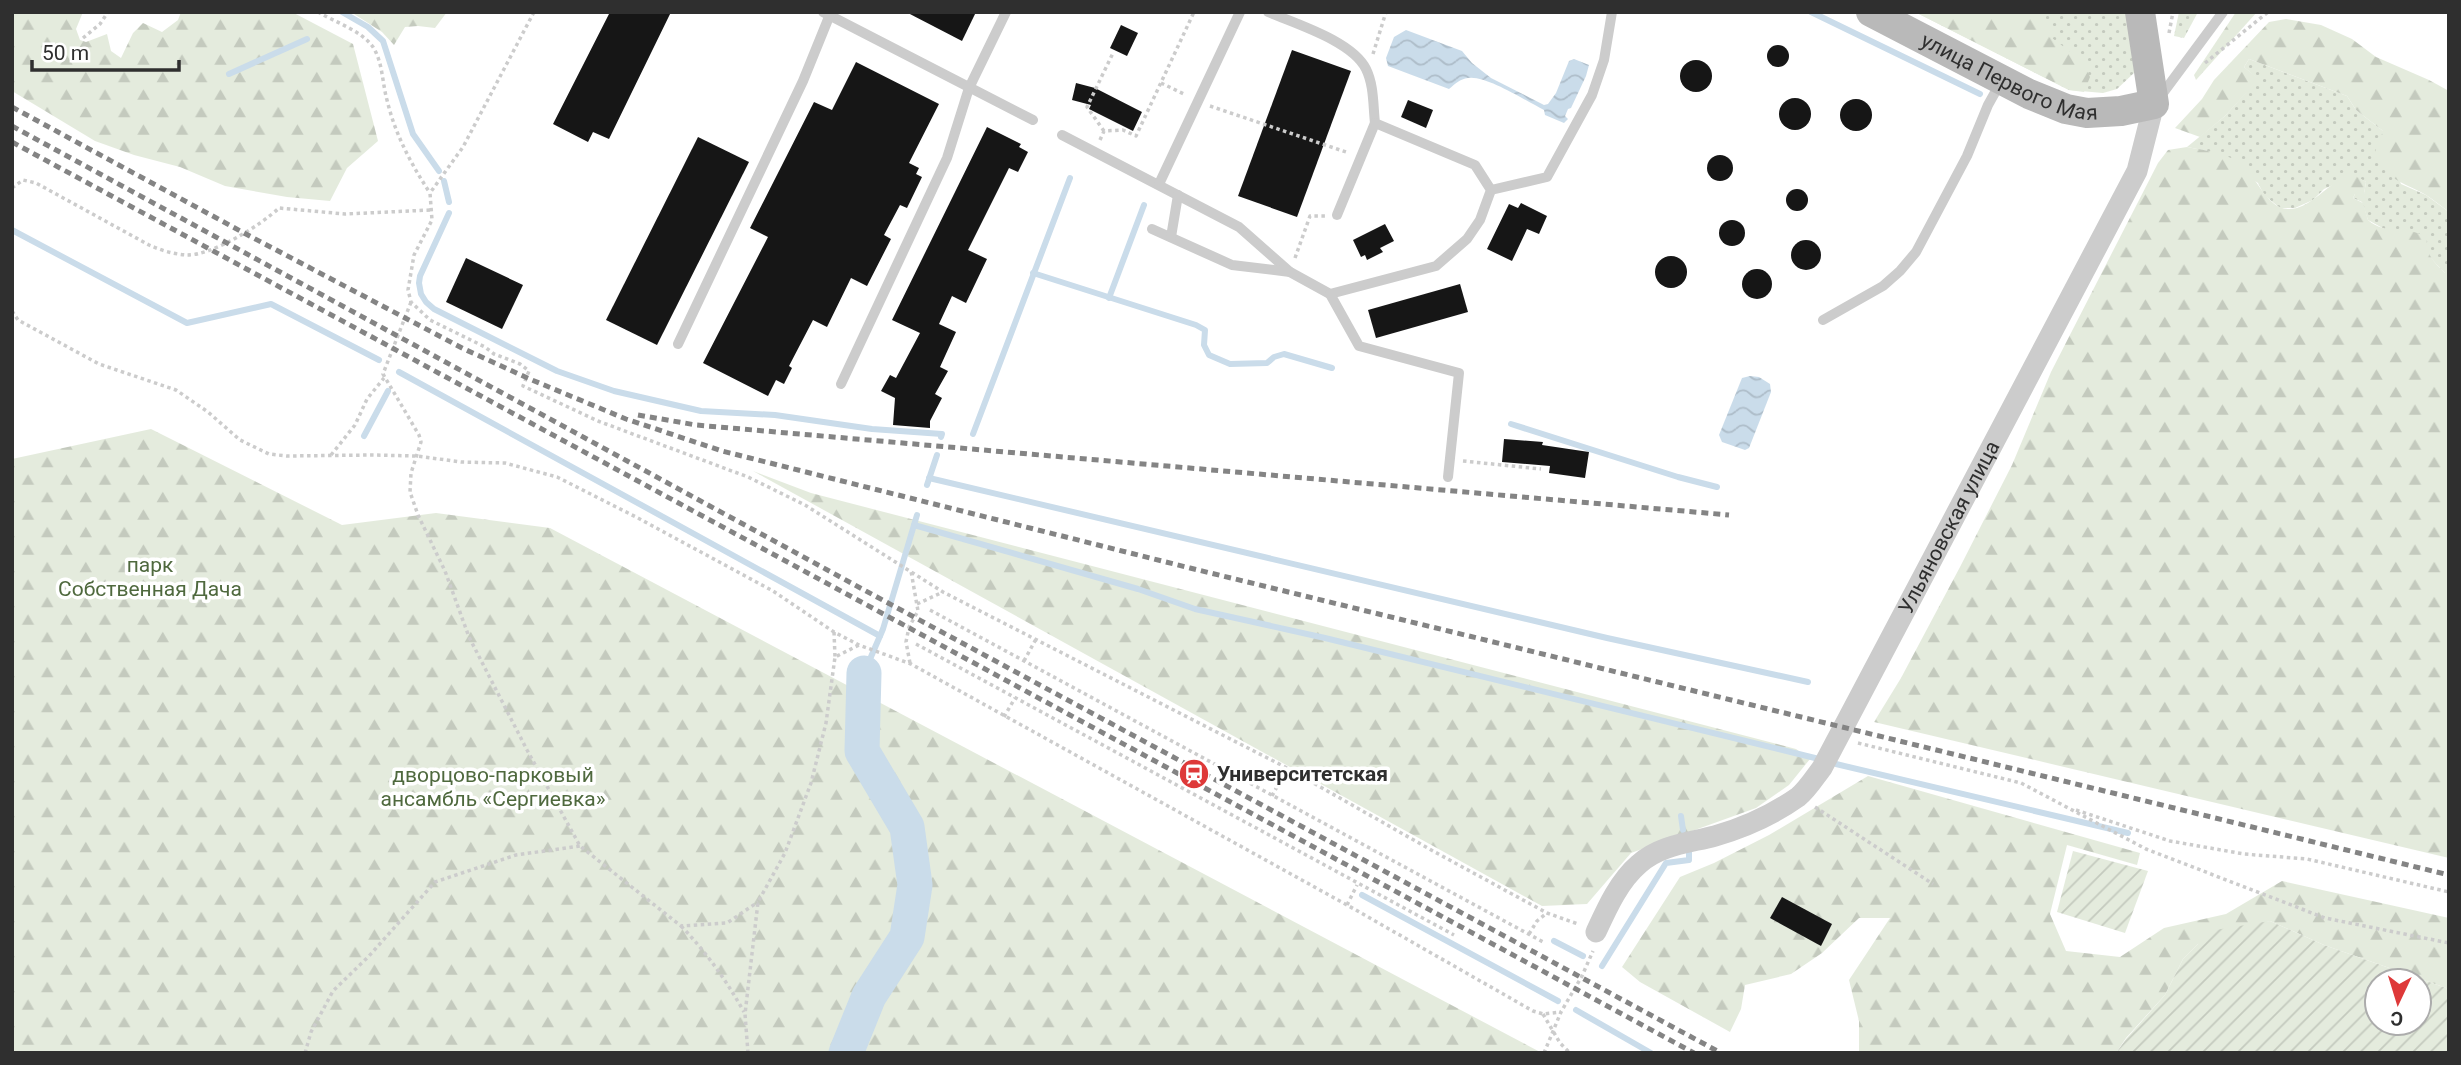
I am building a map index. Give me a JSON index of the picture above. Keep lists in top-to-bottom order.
{
  "streets": {
    "street": ["улица Первого Мая", "Ульяновская улица"]
  },
  "crossings": [
    ["улица Первого Мая", "Ульяновская улица"]
  ],
  "parks": ["парк Собственная Дача", "дворцово-парковый ансамбль «Сергиевка»"],
  "places": {
    "station": ["Университетская"]
  },
  "scale_bar": "50 m",
  "north": "bottom"
}
